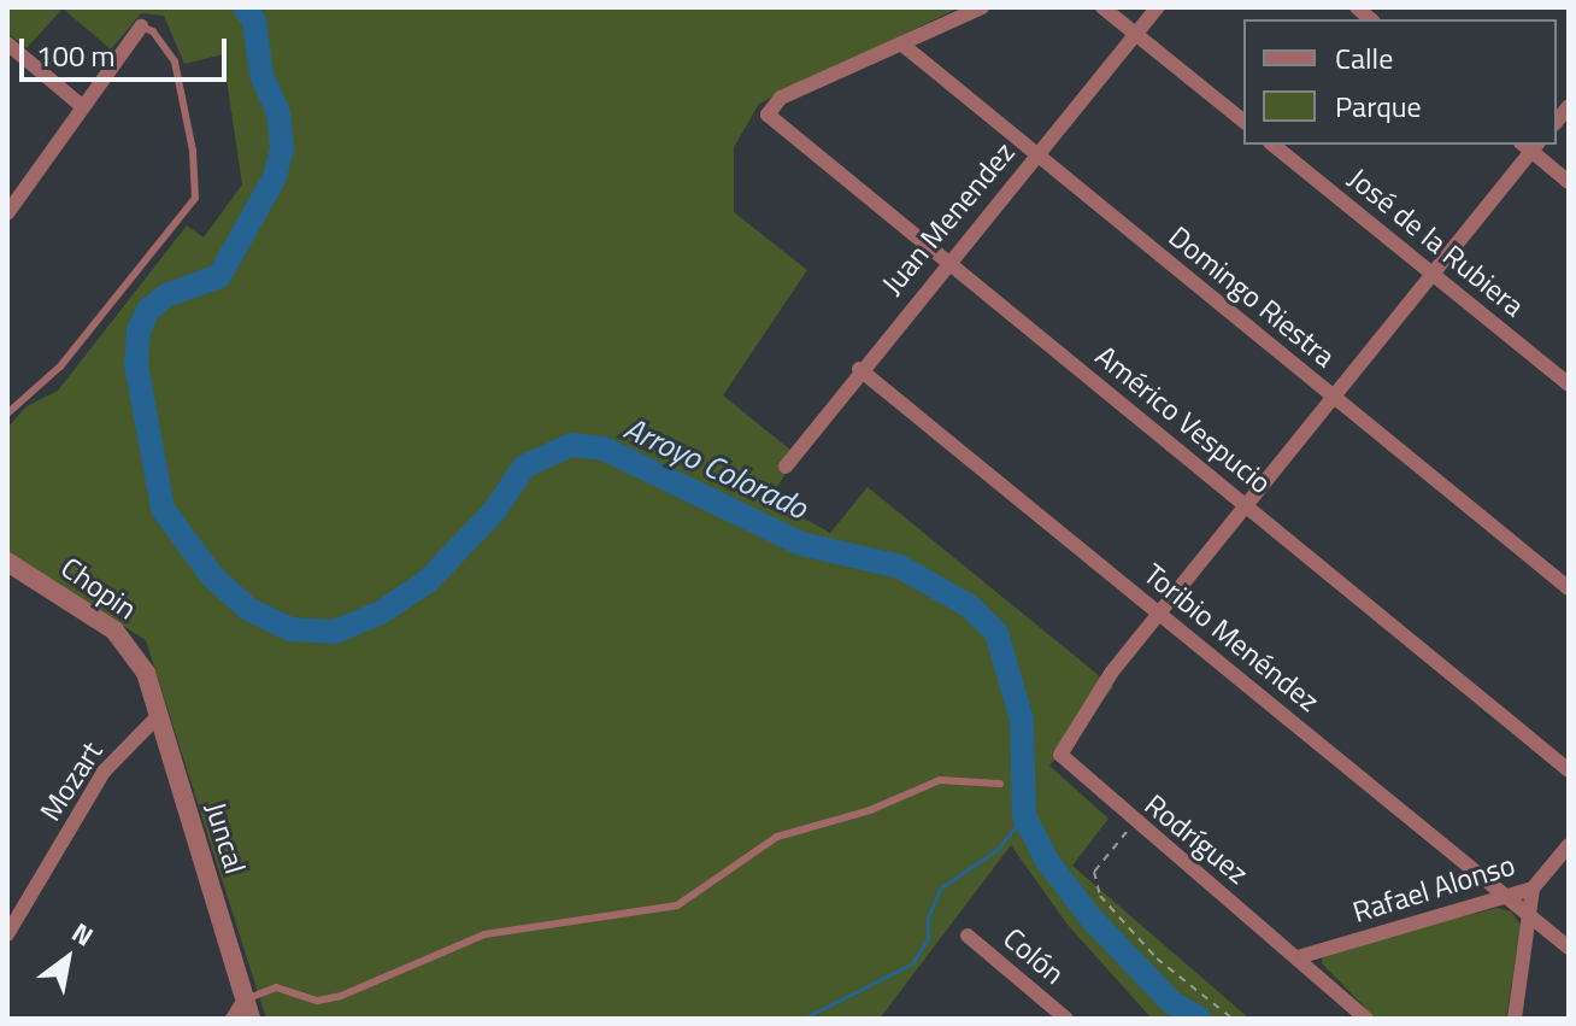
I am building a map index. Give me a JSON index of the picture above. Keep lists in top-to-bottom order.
{
  "streets": {
    "street": [
      "Juan Menendez",
      "José de la Rubiera",
      "Domingo Riestra",
      "Américo Vespucio",
      "Chopin",
      "Toribio Menéndez",
      "Mozart",
      "Juncal",
      "Rodríguez",
      "Rafael Alonso",
      "Colón"
    ]
  },
  "crossings": [
    ["Juan Menendez", "Domingo Riestra"],
    ["Juan Menendez", "Américo Vespucio"],
    ["Juan Menendez", "Toribio Menéndez"],
    ["Domingo Riestra", "Américo Vespucio"],
    ["Chopin", "Juncal"],
    ["Toribio Menéndez", "Rodríguez"],
    ["Toribio Menéndez", "Rafael Alonso"],
    ["Mozart", "Juncal"],
    ["Rodríguez", "Rafael Alonso"]
  ],
  "water": ["Arroyo Colorado"],
  "legend": ["Calle", "Parque"],
  "scale_bar": "100 m",
  "north": "top right"
}
